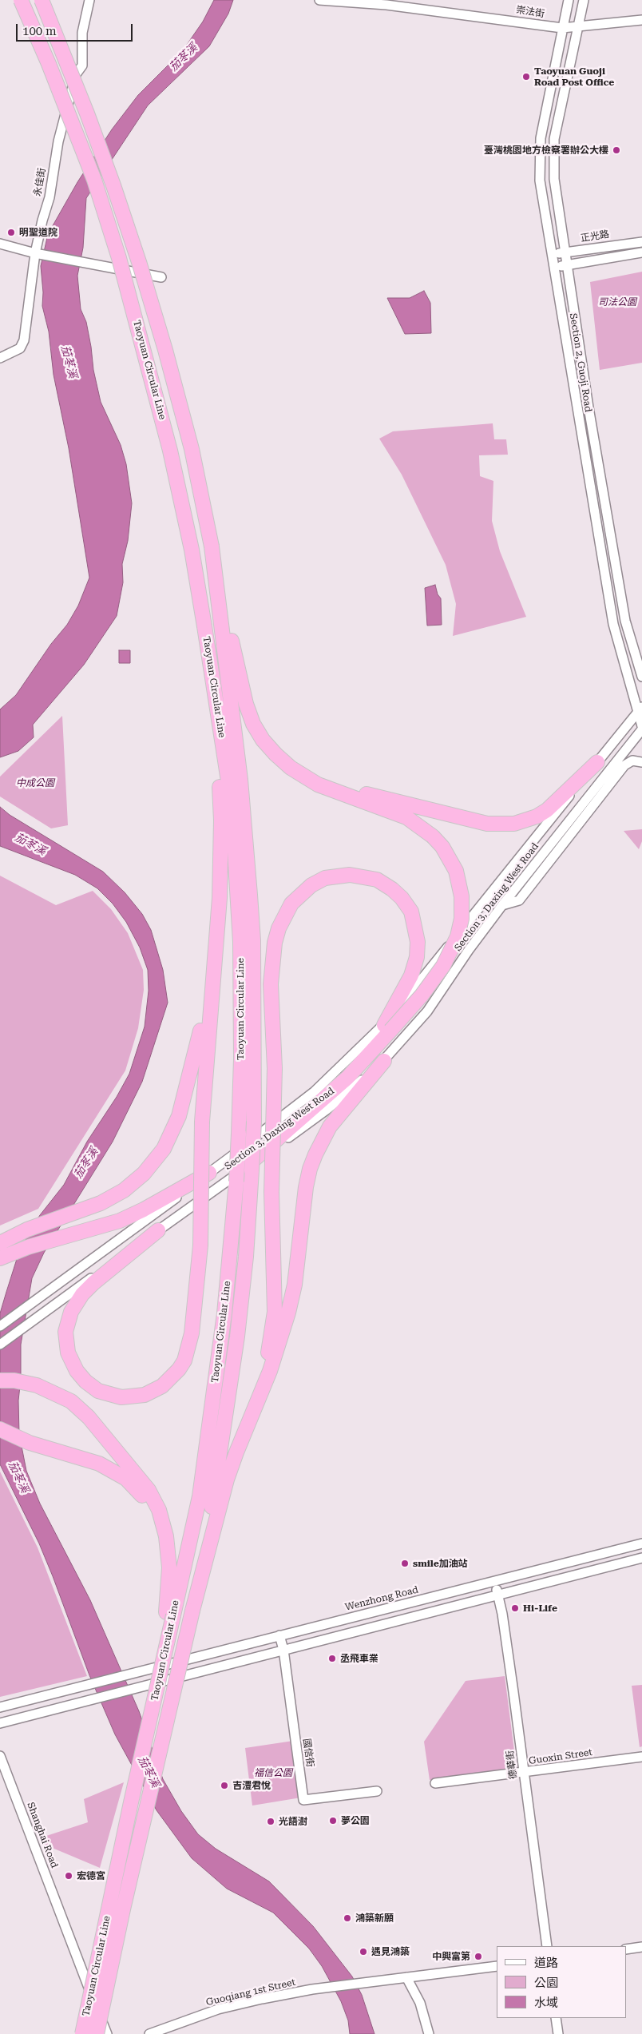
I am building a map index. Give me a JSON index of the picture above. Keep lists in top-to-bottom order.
{
  "streets": {
    "highway": ["Taoyuan Circular Line"],
    "street": [
      "崇法街",
      "永佳街",
      "正光路",
      "Section 2, Guoji Road",
      "Section 3, Daxing West Road",
      "Wenzhong Road",
      "國信街",
      "Guoxin Street",
      "德華街",
      "Shanghai Road",
      "Guoqiang 1st Street"
    ]
  },
  "crossings": [
    ["崇法街", "Section 2, Guoji Road"],
    ["正光路", "Section 2, Guoji Road"],
    ["Section 2, Guoji Road", "Section 3, Daxing West Road"],
    ["Taoyuan Circular Line", "Section 3, Daxing West Road"],
    ["Wenzhong Road", "國信街"],
    ["Wenzhong Road", "德華街"],
    ["Guoxin Street", "德華街"]
  ],
  "water": ["茄苳溪"],
  "parks": ["司法公園", "中成公園", "福信公園"],
  "places": [
    "Taoyuan Guoji Road Post Office",
    "臺灣桃園地方檢察署辦公大樓",
    "明聖道院",
    "smile加油站",
    "Hi-Life",
    "丞飛車業",
    "吉澧君悅",
    "夢公園",
    "光語澍",
    "宏德宮",
    "鴻築新願",
    "遇見鴻築",
    "中興富第"
  ],
  "legend": ["道路", "公園", "水域"],
  "scale_bar": "100 m"
}
